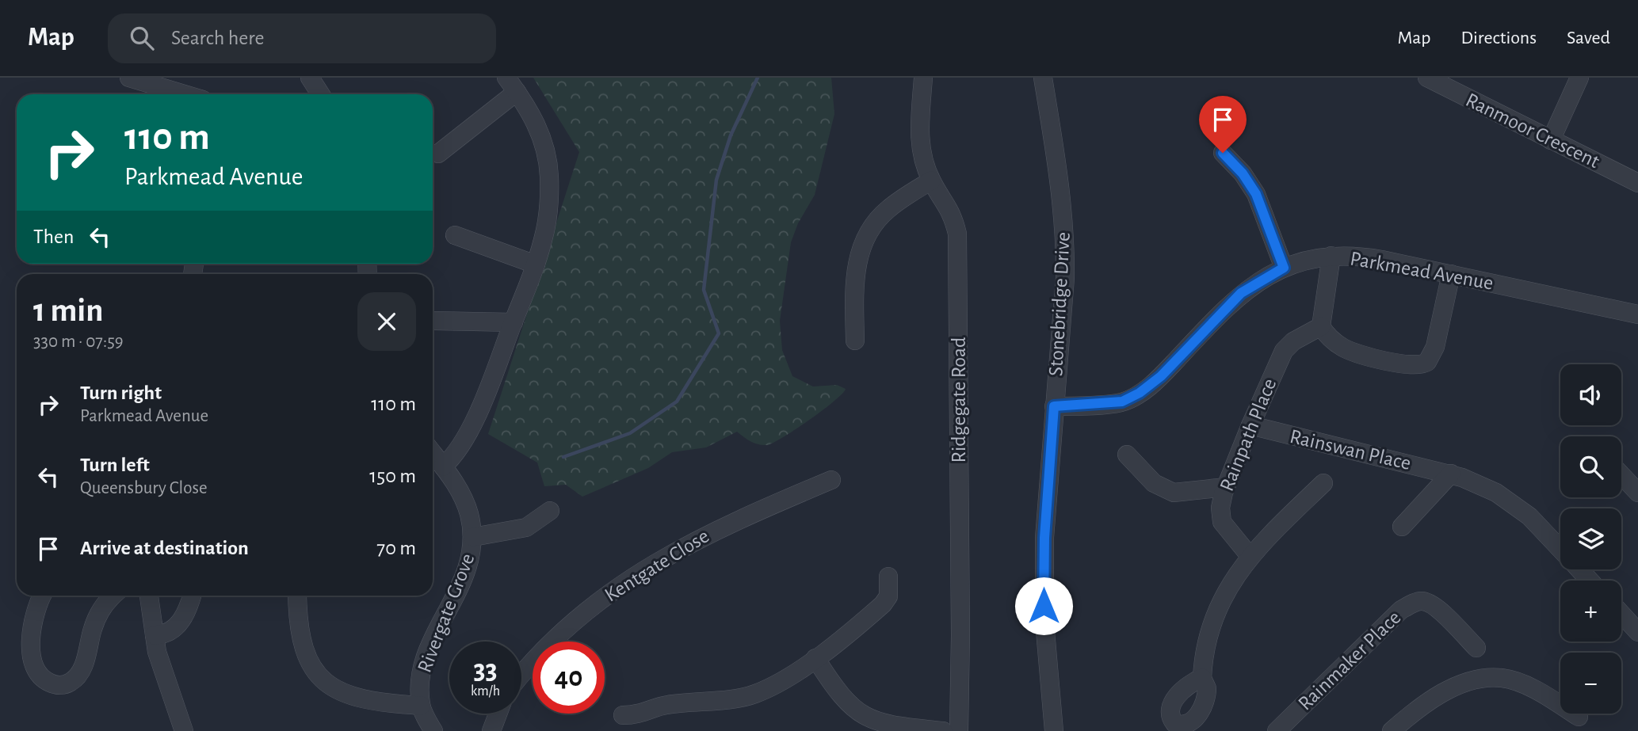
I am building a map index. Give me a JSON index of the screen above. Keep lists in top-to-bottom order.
{
  "streets": {
    "street": [
      "Ranmoor Crescent",
      "Parkmead Avenue",
      "Stonebridge Drive",
      "Ridgegate Road",
      "Rainpath Place",
      "Rainswan Place",
      "Kentgate Close",
      "Rivergate Grove",
      "Rainmaker Place"
    ]
  },
  "crossings": [
    ["Parkmead Avenue", "Stonebridge Drive"],
    ["Rainpath Place", "Rainswan Place"]
  ],
  "page": {
    "header": "Map",
    "search": "Search here",
    "nav": ["Map", "Directions", "Saved"],
    "turn": ["110 m", "Parkmead Avenue"],
    "then": "Then",
    "heading": ["1 min", "330 m · 07:59"],
    "map_buttons": ["+", "−"],
    "list": [
      {
        "name": "Turn right",
        "note": "Parkmead Avenue",
        "value": "110 m"
      },
      {
        "name": "Turn left",
        "note": "Queensbury Close",
        "value": "150 m"
      },
      {
        "name": "Arrive at destination",
        "value": "70 m"
      }
    ],
    "speed": "33 km/h",
    "limit": "40"
  }
}
